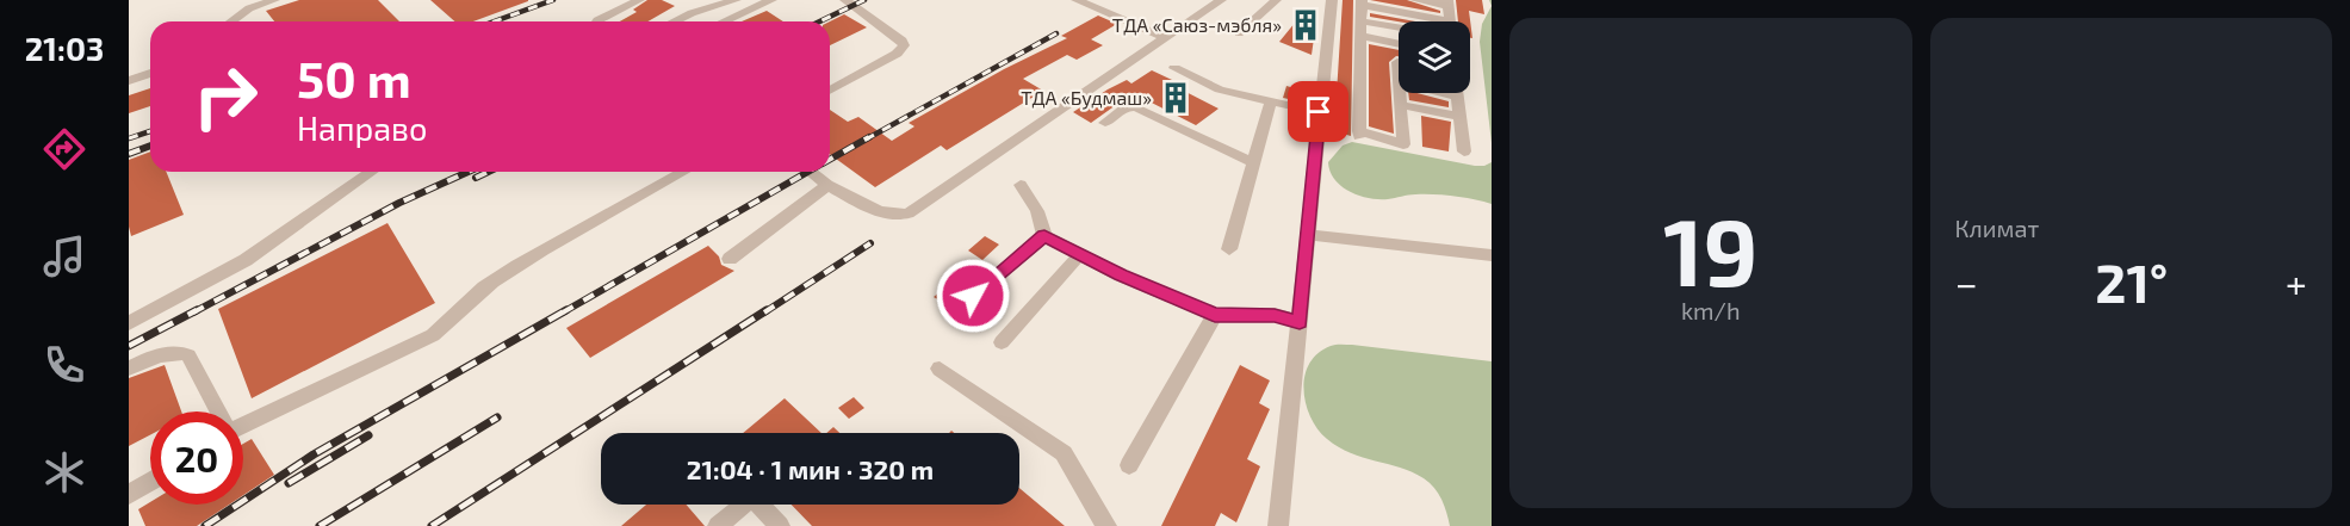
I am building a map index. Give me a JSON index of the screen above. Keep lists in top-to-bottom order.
{
  "places": {
    "building": ["ТДА «Саюз-мэбля»", "ТДА «Будмаш»"]
  },
  "page": {
    "tabs": "21:03",
    "tile": [
      ["19", "km/h"],
      "Климат"
    ],
    "turn": ["50 m", "Направо"],
    "heat": ["−", "21°", "+"],
    "limit": "20",
    "trip": "21:04 · 1 мин · 320 m"
  }
}
